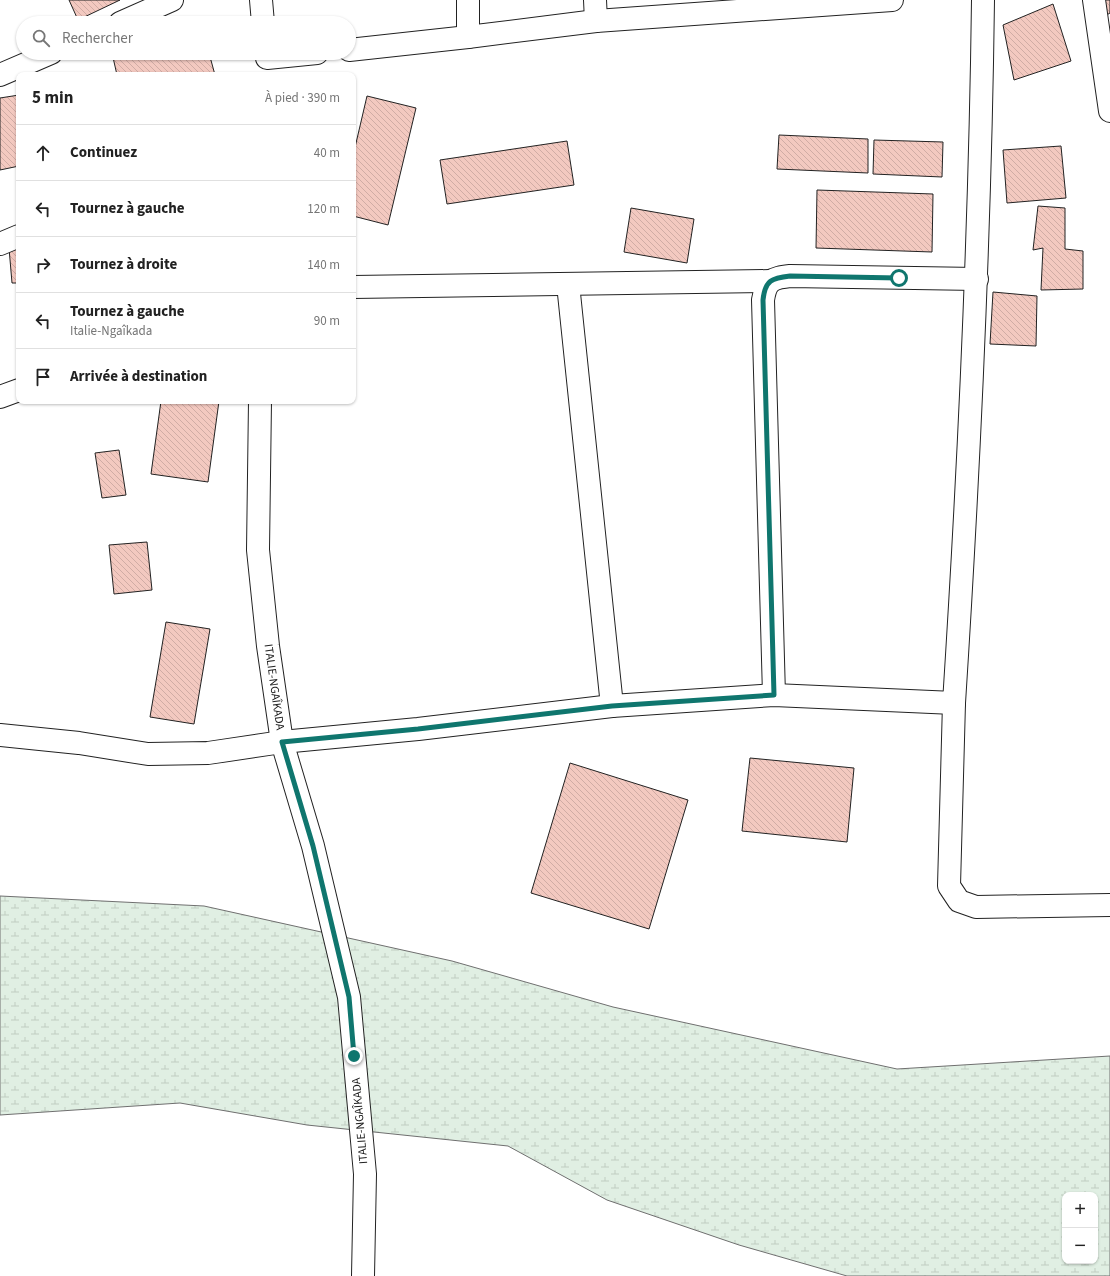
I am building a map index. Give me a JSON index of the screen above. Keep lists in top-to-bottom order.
{
  "streets": {
    "street": ["ITALIE-NGAÎKADA"]
  },
  "page": {
    "search": "Rechercher",
    "heading": ["5 min", "À pied · 390 m"],
    "list": [
      ["Continuez", "40 m"],
      ["Tournez à gauche", "120 m"],
      ["Tournez à droite", "140 m"],
      ["Tournez à gauche", "Italie-Ngaîkada", "90 m"],
      "Arrivée à destination"
    ],
    "map_buttons": ["+", "−"]
  }
}
